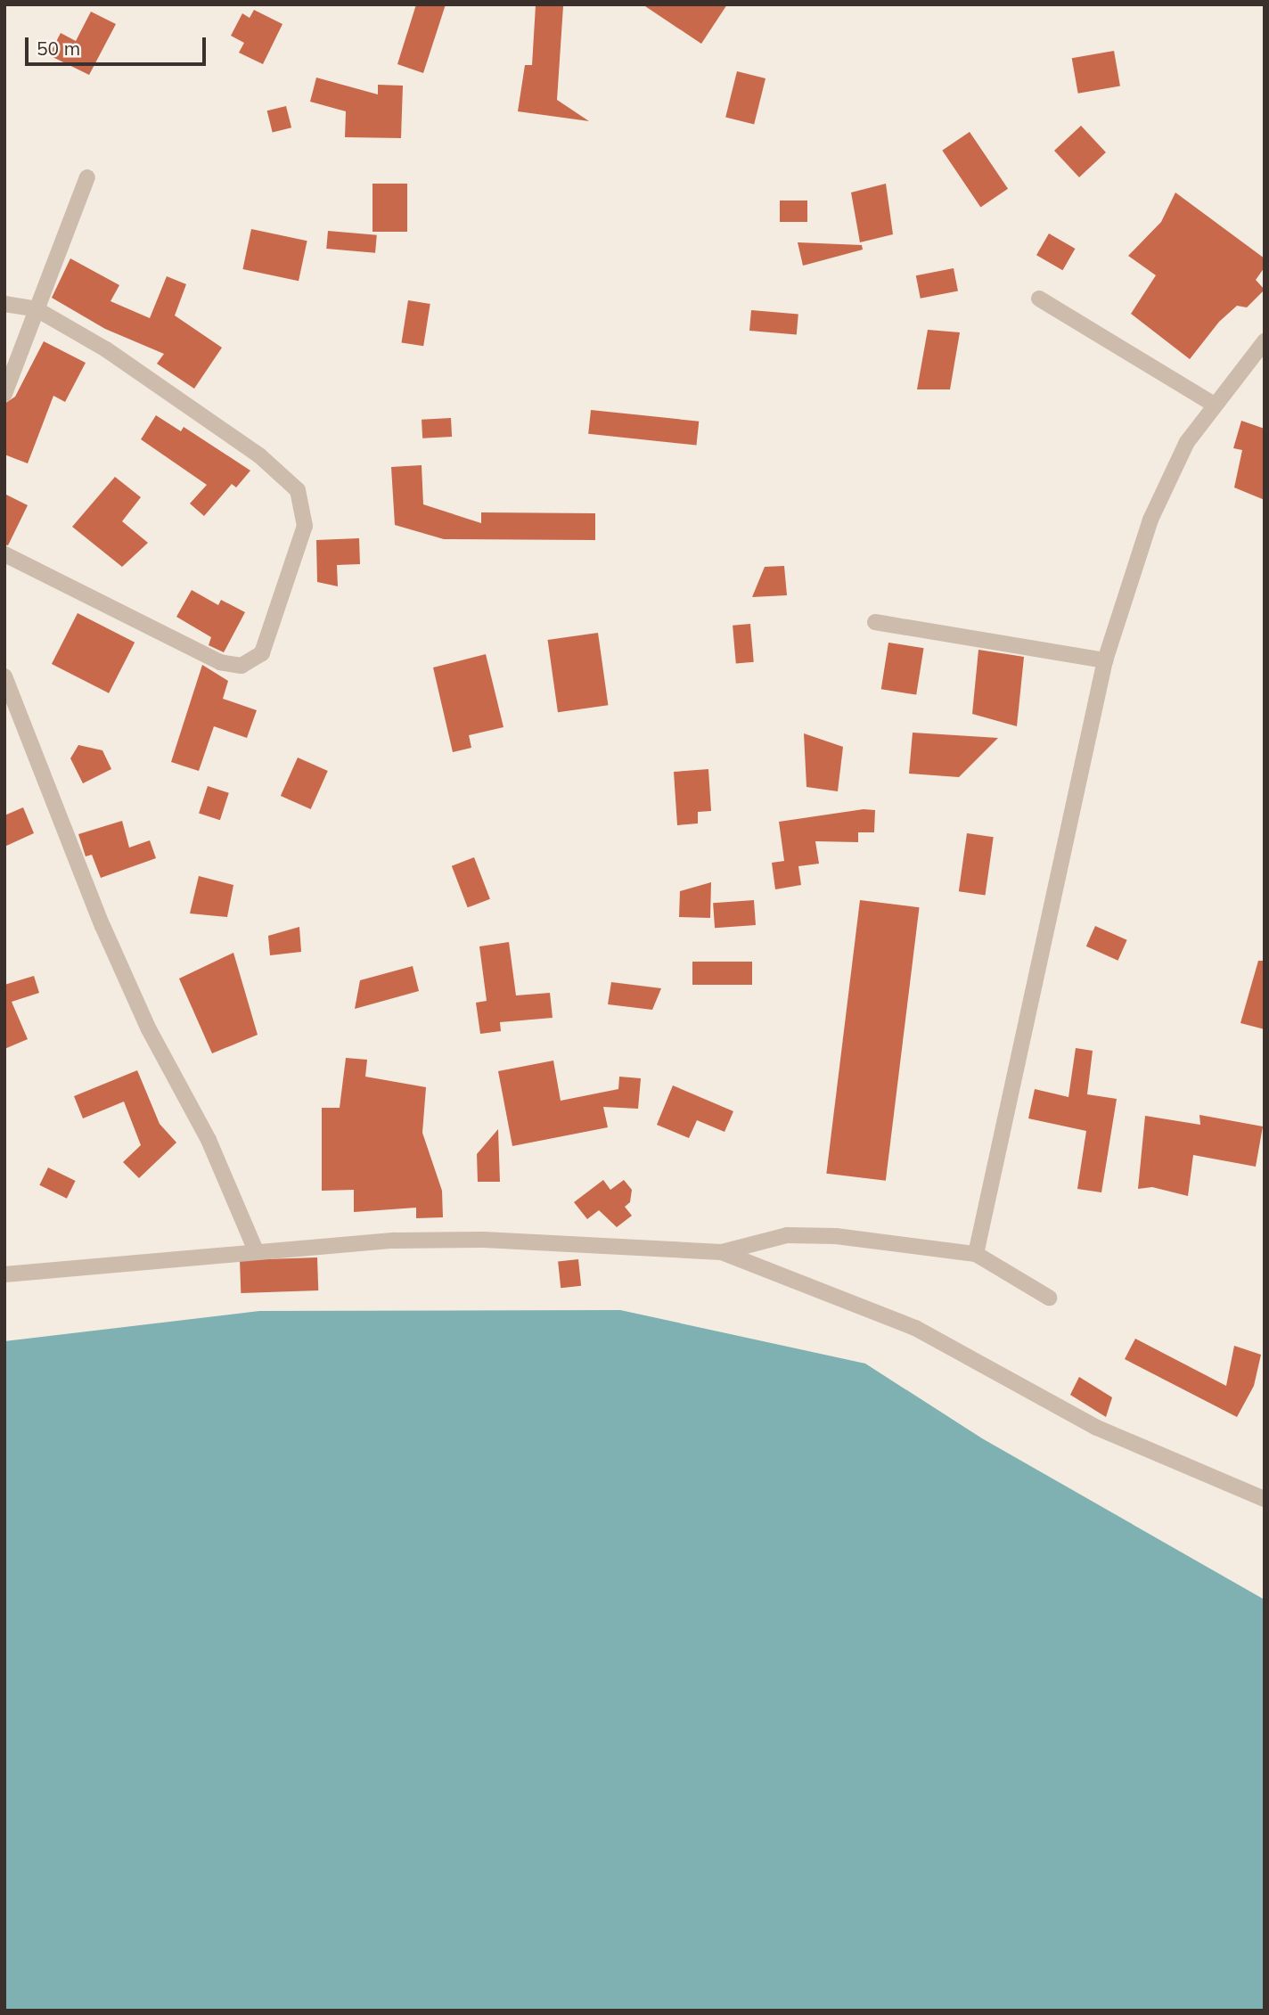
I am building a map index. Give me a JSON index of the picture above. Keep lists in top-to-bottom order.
{
  "scale_bar": "50 m"
}
